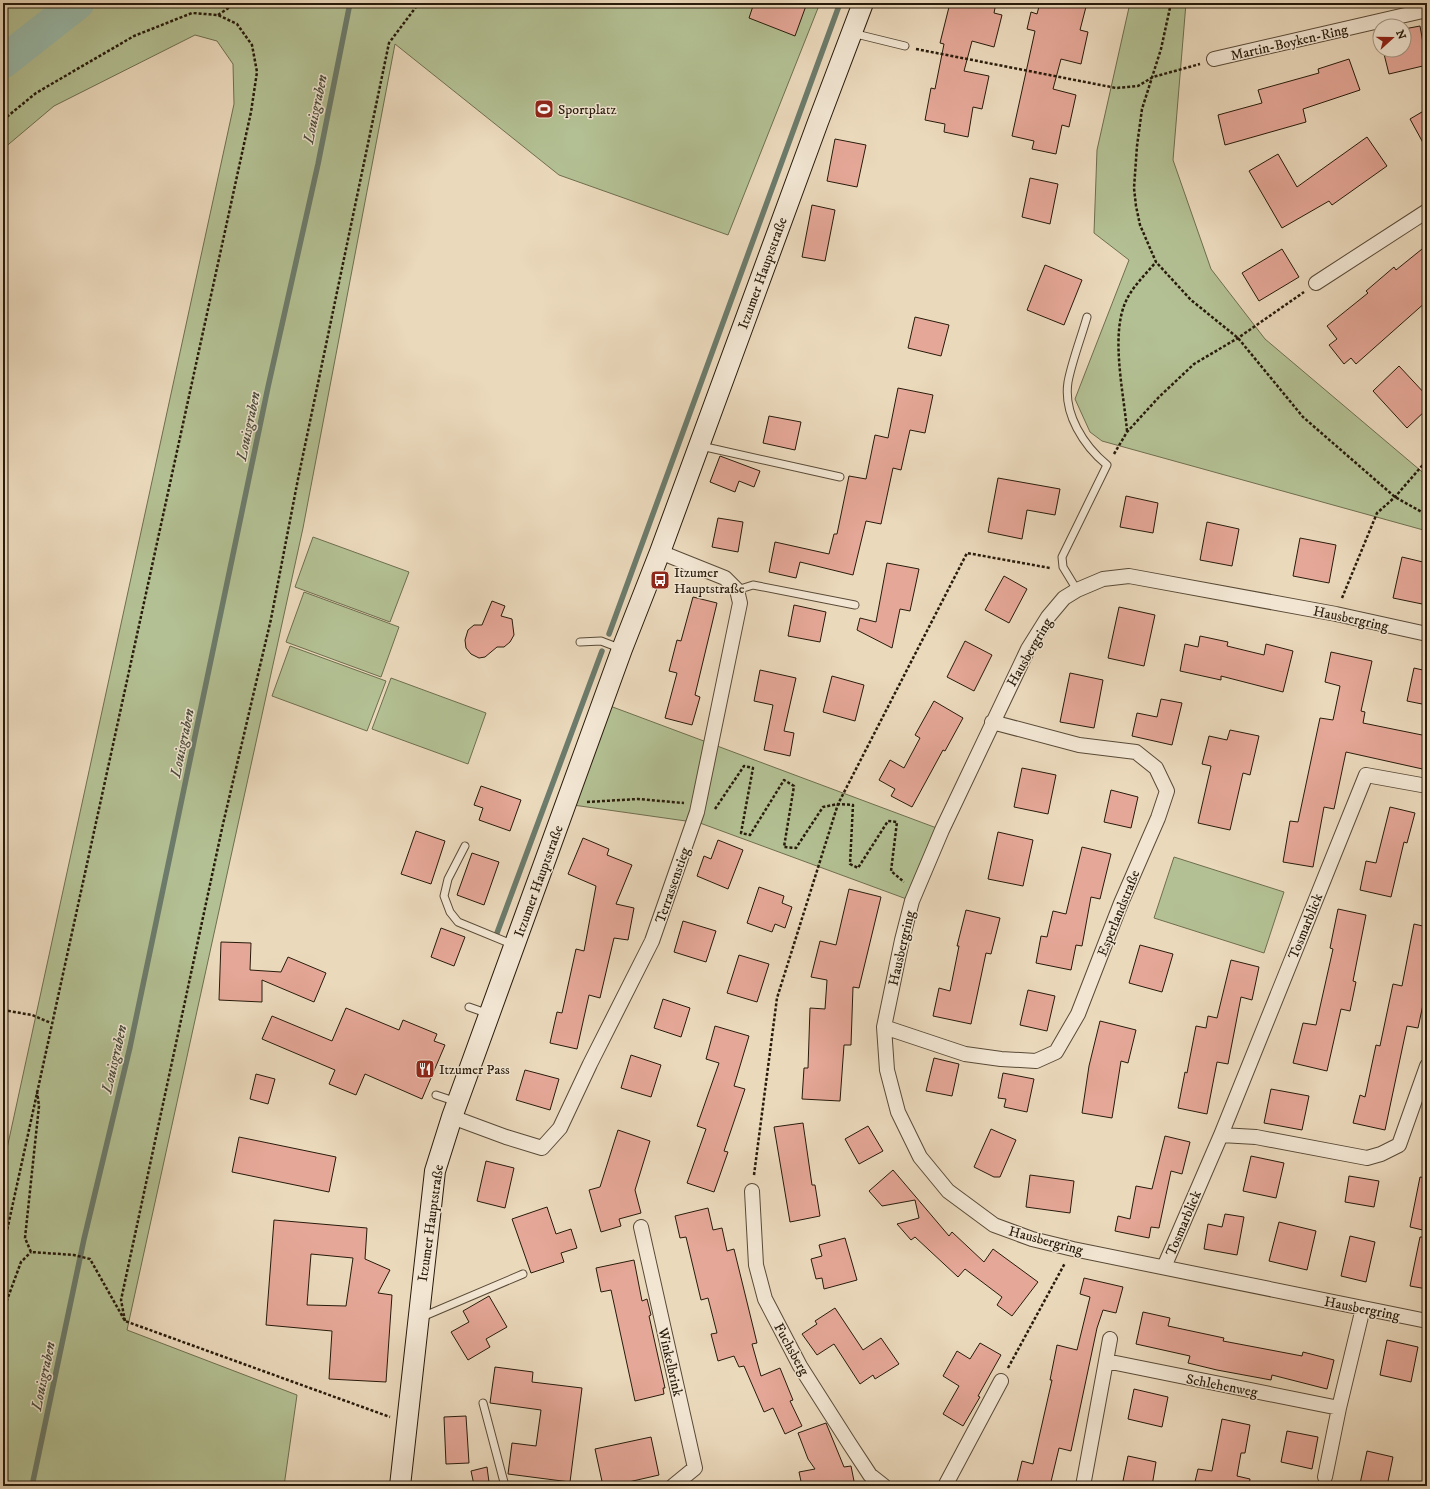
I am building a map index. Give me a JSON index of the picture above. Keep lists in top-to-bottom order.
{
  "streets": {
    "main road": ["Itzumer Hauptstraße"],
    "street": [
      "Martin-Boyken-Ring",
      "Hausbergring",
      "Terrassenstieg",
      "Esperlandstraße",
      "Tosmarblick",
      "Fuchsberg",
      "Winkelbrink",
      "Schlehenweg"
    ]
  },
  "crossings": [
    ["Itzumer Hauptstraße", "Terrassenstieg"],
    ["Hausbergring", "Esperlandstraße"],
    ["Hausbergring", "Tosmarblick"]
  ],
  "water": ["Louisgraben"],
  "places": {
    "sports": ["Sportplatz"],
    "bus stop": ["Itzumer Hauptstraße"],
    "restaurant": ["Itzumer Pass"]
  },
  "north": "right"
}
